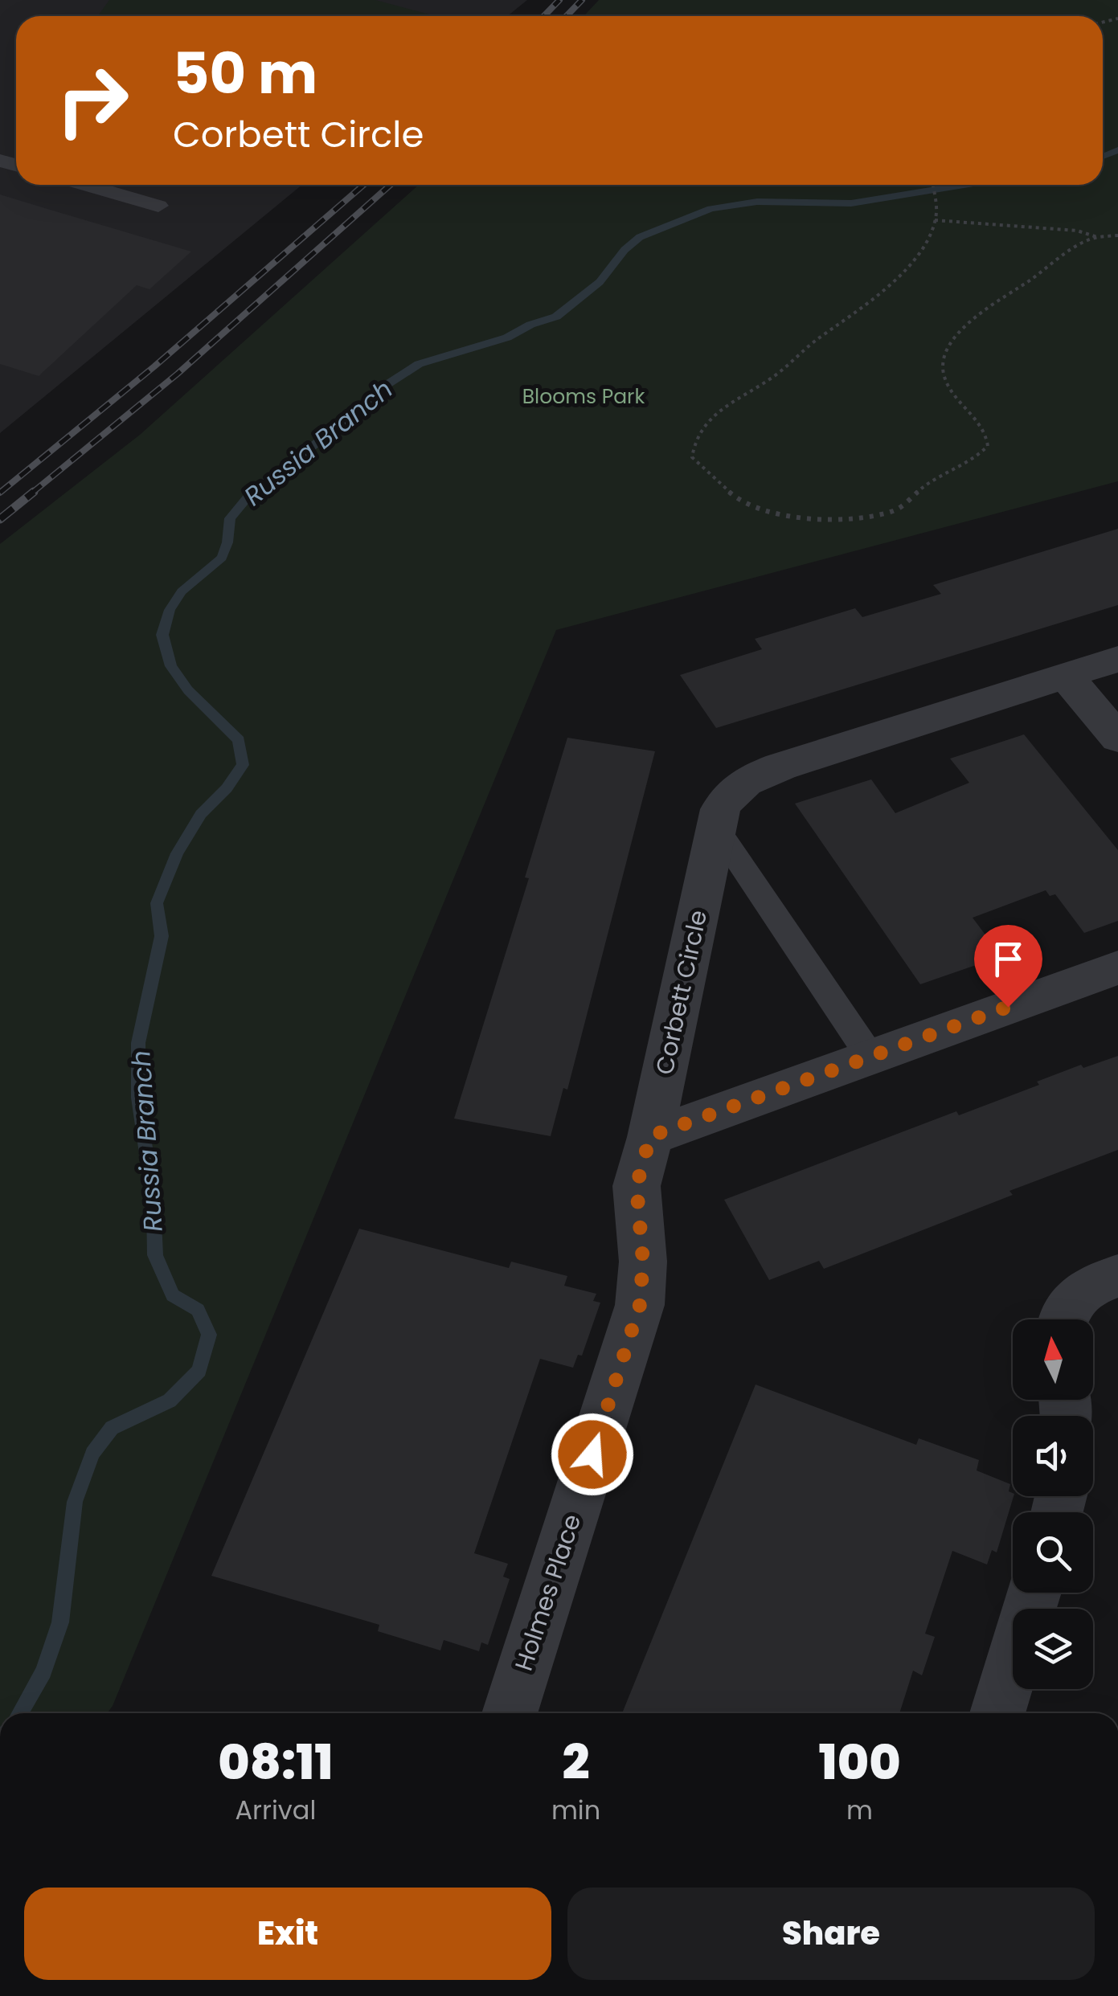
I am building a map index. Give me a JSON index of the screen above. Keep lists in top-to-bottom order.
{
  "streets": {
    "street": ["Corbett Circle", "Holmes Place"]
  },
  "crossings": [
    ["Corbett Circle", "Holmes Place"]
  ],
  "water": ["Russia Branch"],
  "parks": ["Blooms Park"],
  "north": "top",
  "page": {
    "turn": ["50 m", "Corbett Circle"],
    "eta": [
      "08:11",
      "Arrival",
      "2",
      "min",
      "100",
      "m"
    ],
    "buttons": ["Exit", "Share"]
  }
}
